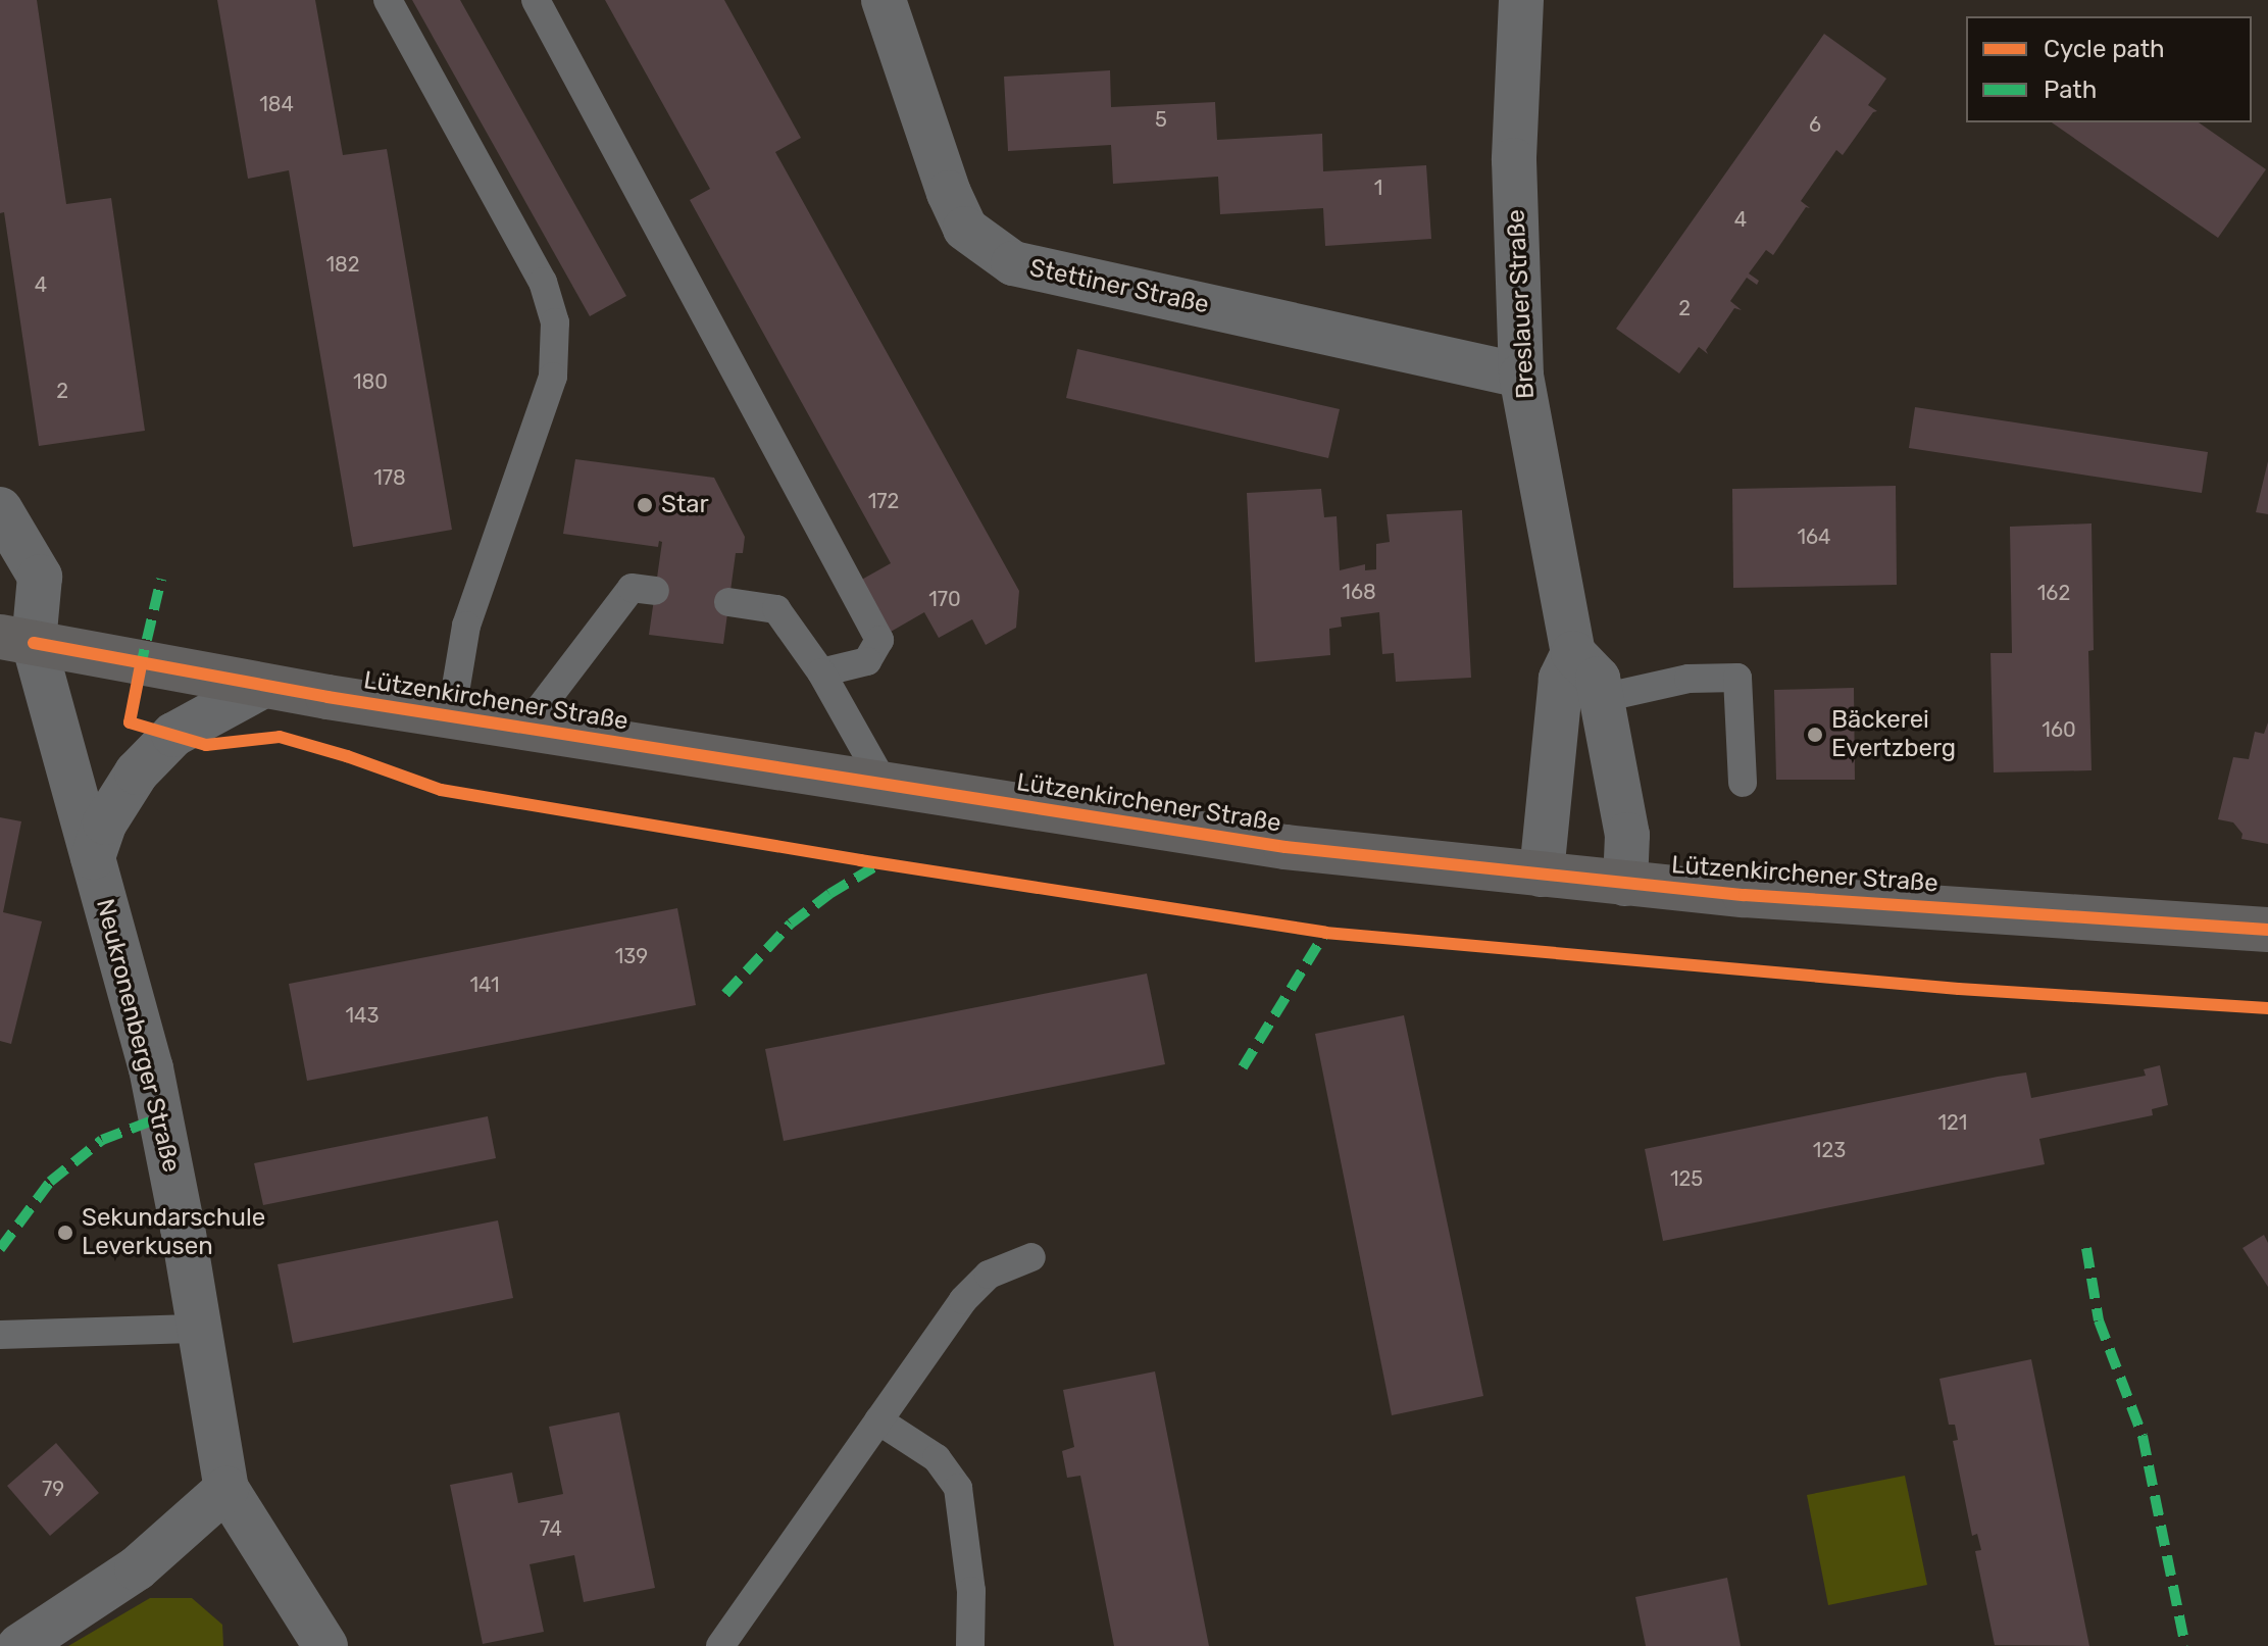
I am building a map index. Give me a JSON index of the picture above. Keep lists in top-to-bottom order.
{
  "streets": {
    "main road": ["Lützenkirchener Straße"],
    "street": ["Stettiner Straße", "Breslauer Straße", "Neukronenberger Straße"]
  },
  "crossings": [
    ["Stettiner Straße", "Breslauer Straße"],
    ["Breslauer Straße", "Lützenkirchener Straße"],
    ["Lützenkirchener Straße", "Neukronenberger Straße"]
  ],
  "places": ["Star", "Bäckerei Evertzberg", "Sekundarschule Leverkusen"],
  "house_numbers": [
    "184",
    "5",
    "6",
    "1",
    "4",
    "182",
    "4",
    "2",
    "180",
    "2",
    "178",
    "172",
    "164",
    "168",
    "162",
    "170",
    "160",
    "139",
    "141",
    "143",
    "121",
    "123",
    "125",
    "79",
    "74"
  ],
  "legend": ["Cycle path", "Path"]
}
